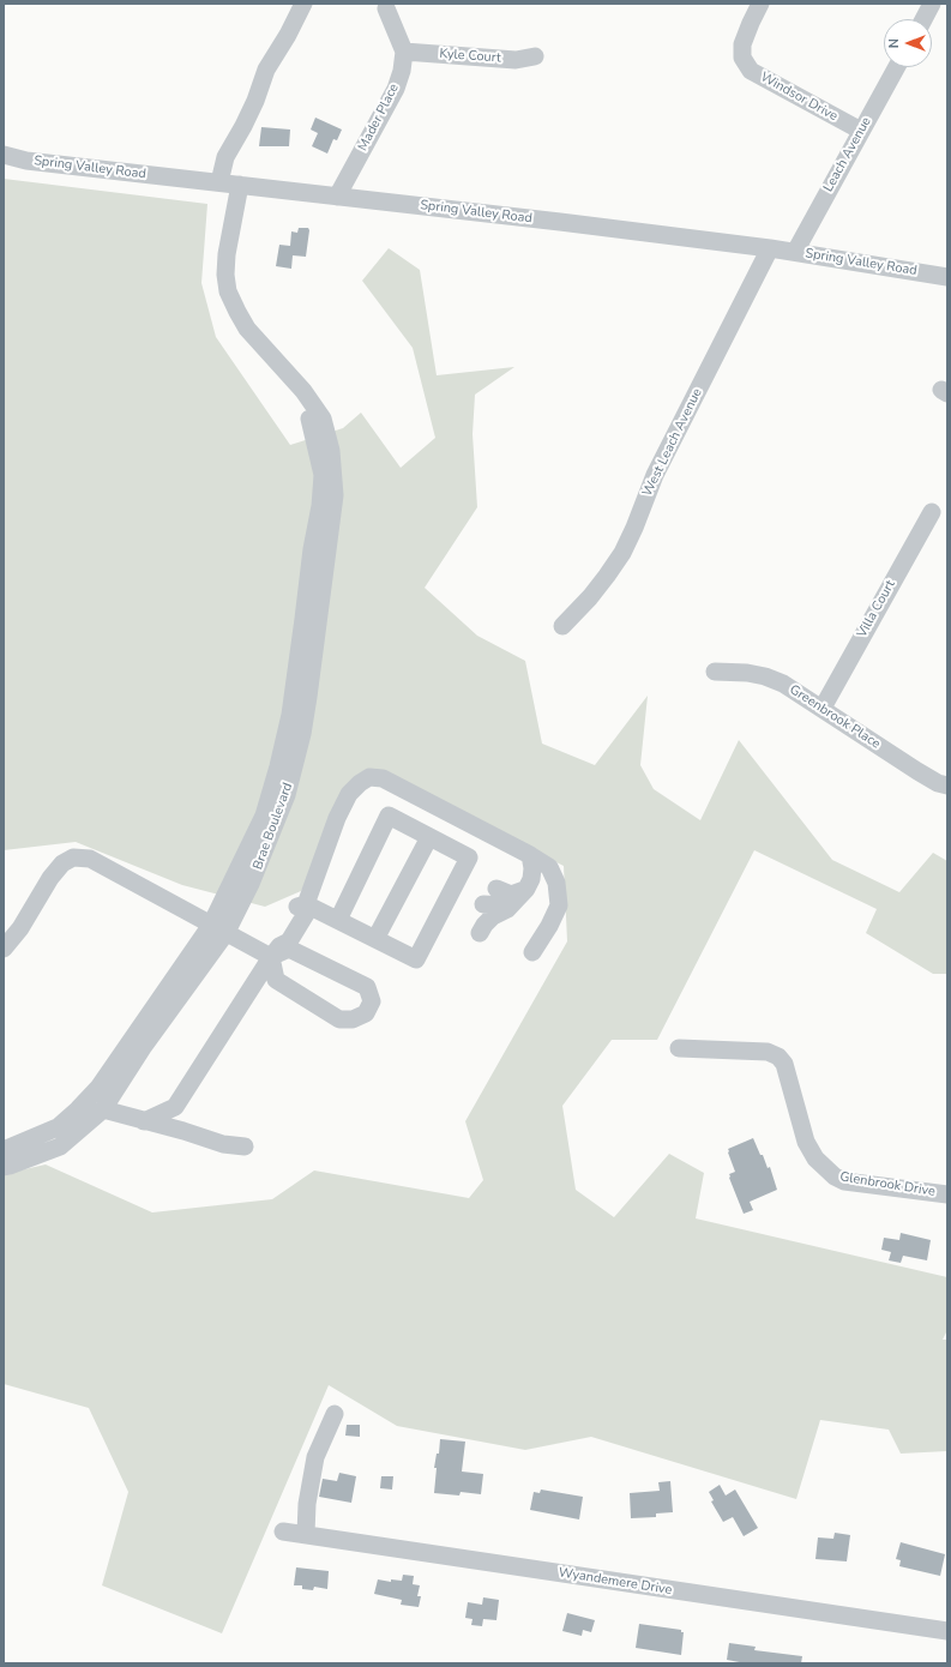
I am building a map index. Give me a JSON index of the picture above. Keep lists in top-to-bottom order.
{
  "streets": {
    "street": [
      "Kyle Court",
      "Windsor Drive",
      "Mader Place",
      "Leach Avenue",
      "Spring Valley Road",
      "West Leach Avenue",
      "Villa Court",
      "Greenbrook Place",
      "Brae Boulevard",
      "Glenbrook Drive",
      "Wyandemere Drive"
    ]
  },
  "crossings": [
    ["Kyle Court", "Mader Place"],
    ["Windsor Drive", "Leach Avenue"],
    ["Mader Place", "Spring Valley Road"],
    ["Leach Avenue", "Spring Valley Road"],
    ["Spring Valley Road", "West Leach Avenue"],
    ["Spring Valley Road", "Brae Boulevard"],
    ["Villa Court", "Greenbrook Place"]
  ],
  "north": "left"
}
